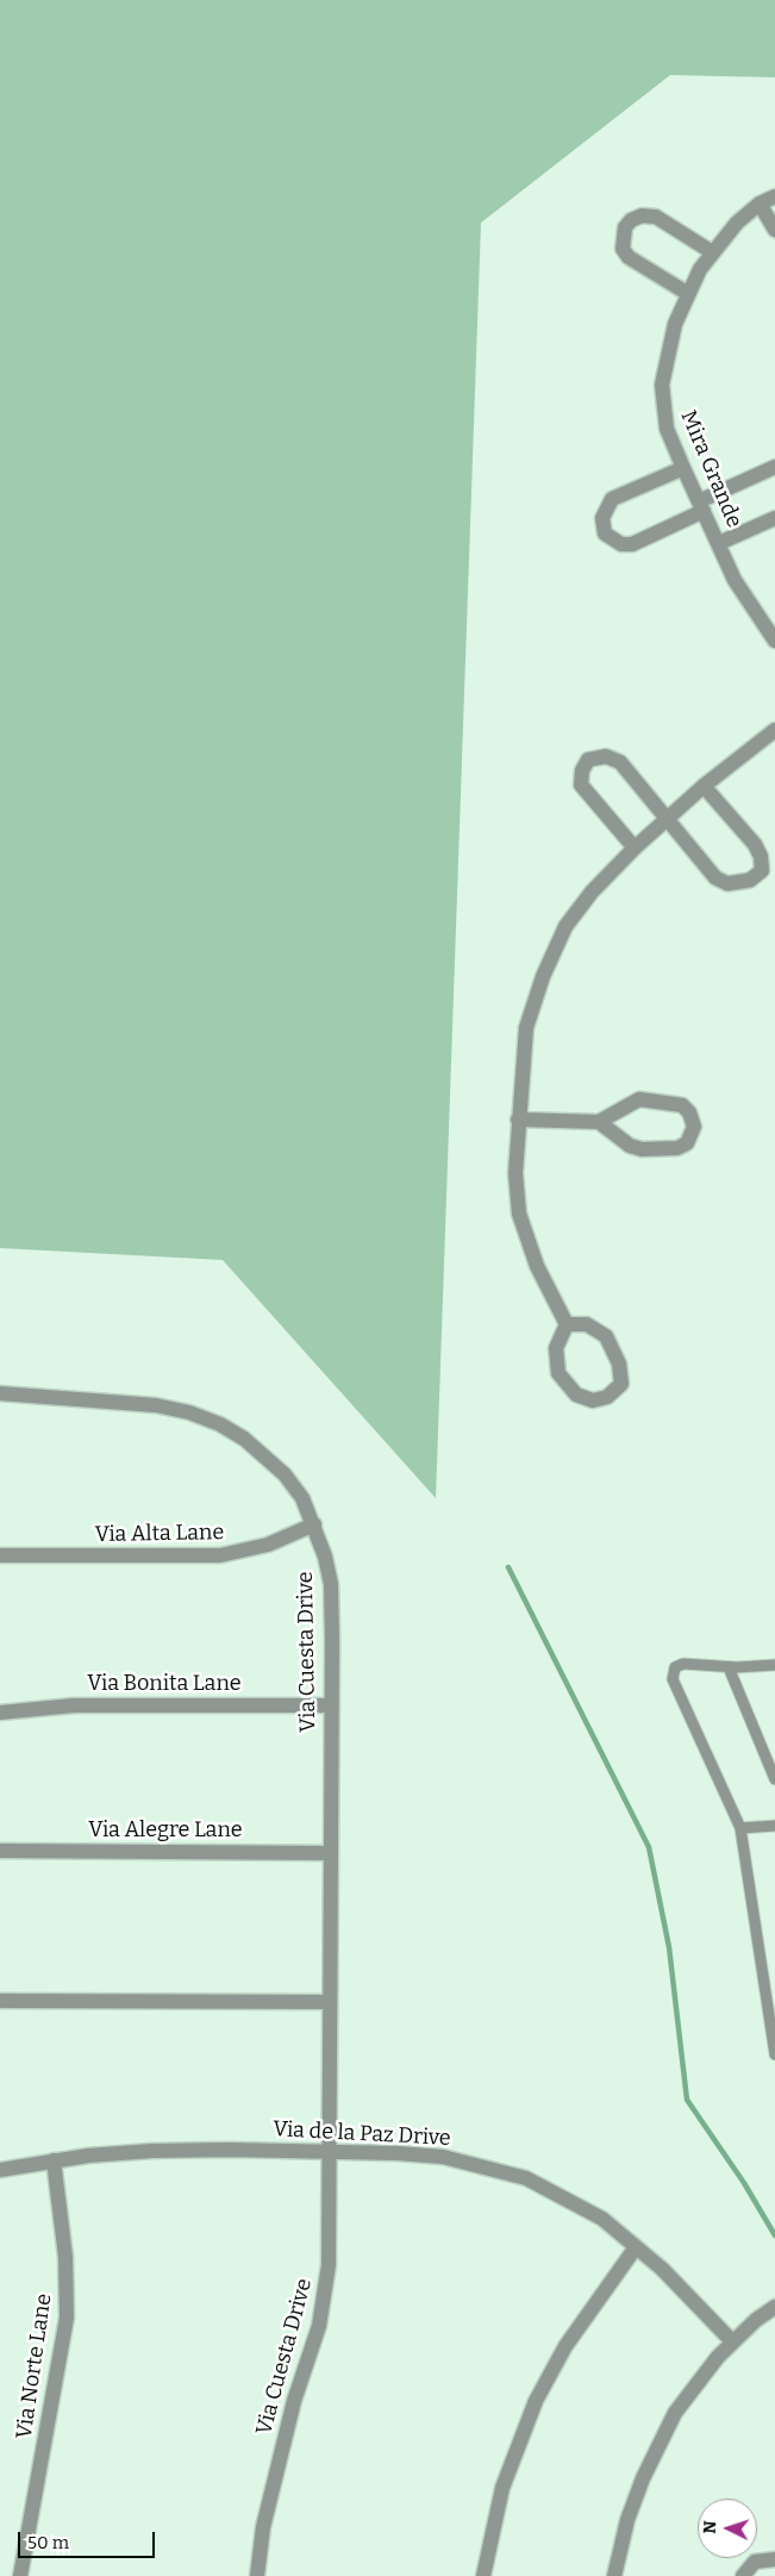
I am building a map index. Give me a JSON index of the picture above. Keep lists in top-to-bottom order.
{
  "streets": {
    "street": [
      "Mira Grande",
      "Via Alta Lane",
      "Via Cuesta Drive",
      "Via Bonita Lane",
      "Via Alegre Lane",
      "Via de la Paz Drive",
      "Via Norte Lane"
    ]
  },
  "crossings": [
    ["Via Alta Lane", "Via Cuesta Drive"],
    ["Via Cuesta Drive", "Via Bonita Lane"],
    ["Via Cuesta Drive", "Via Alegre Lane"],
    ["Via Cuesta Drive", "Via de la Paz Drive"],
    ["Via de la Paz Drive", "Via Norte Lane"]
  ],
  "scale_bar": "50 m",
  "north": "left"
}
